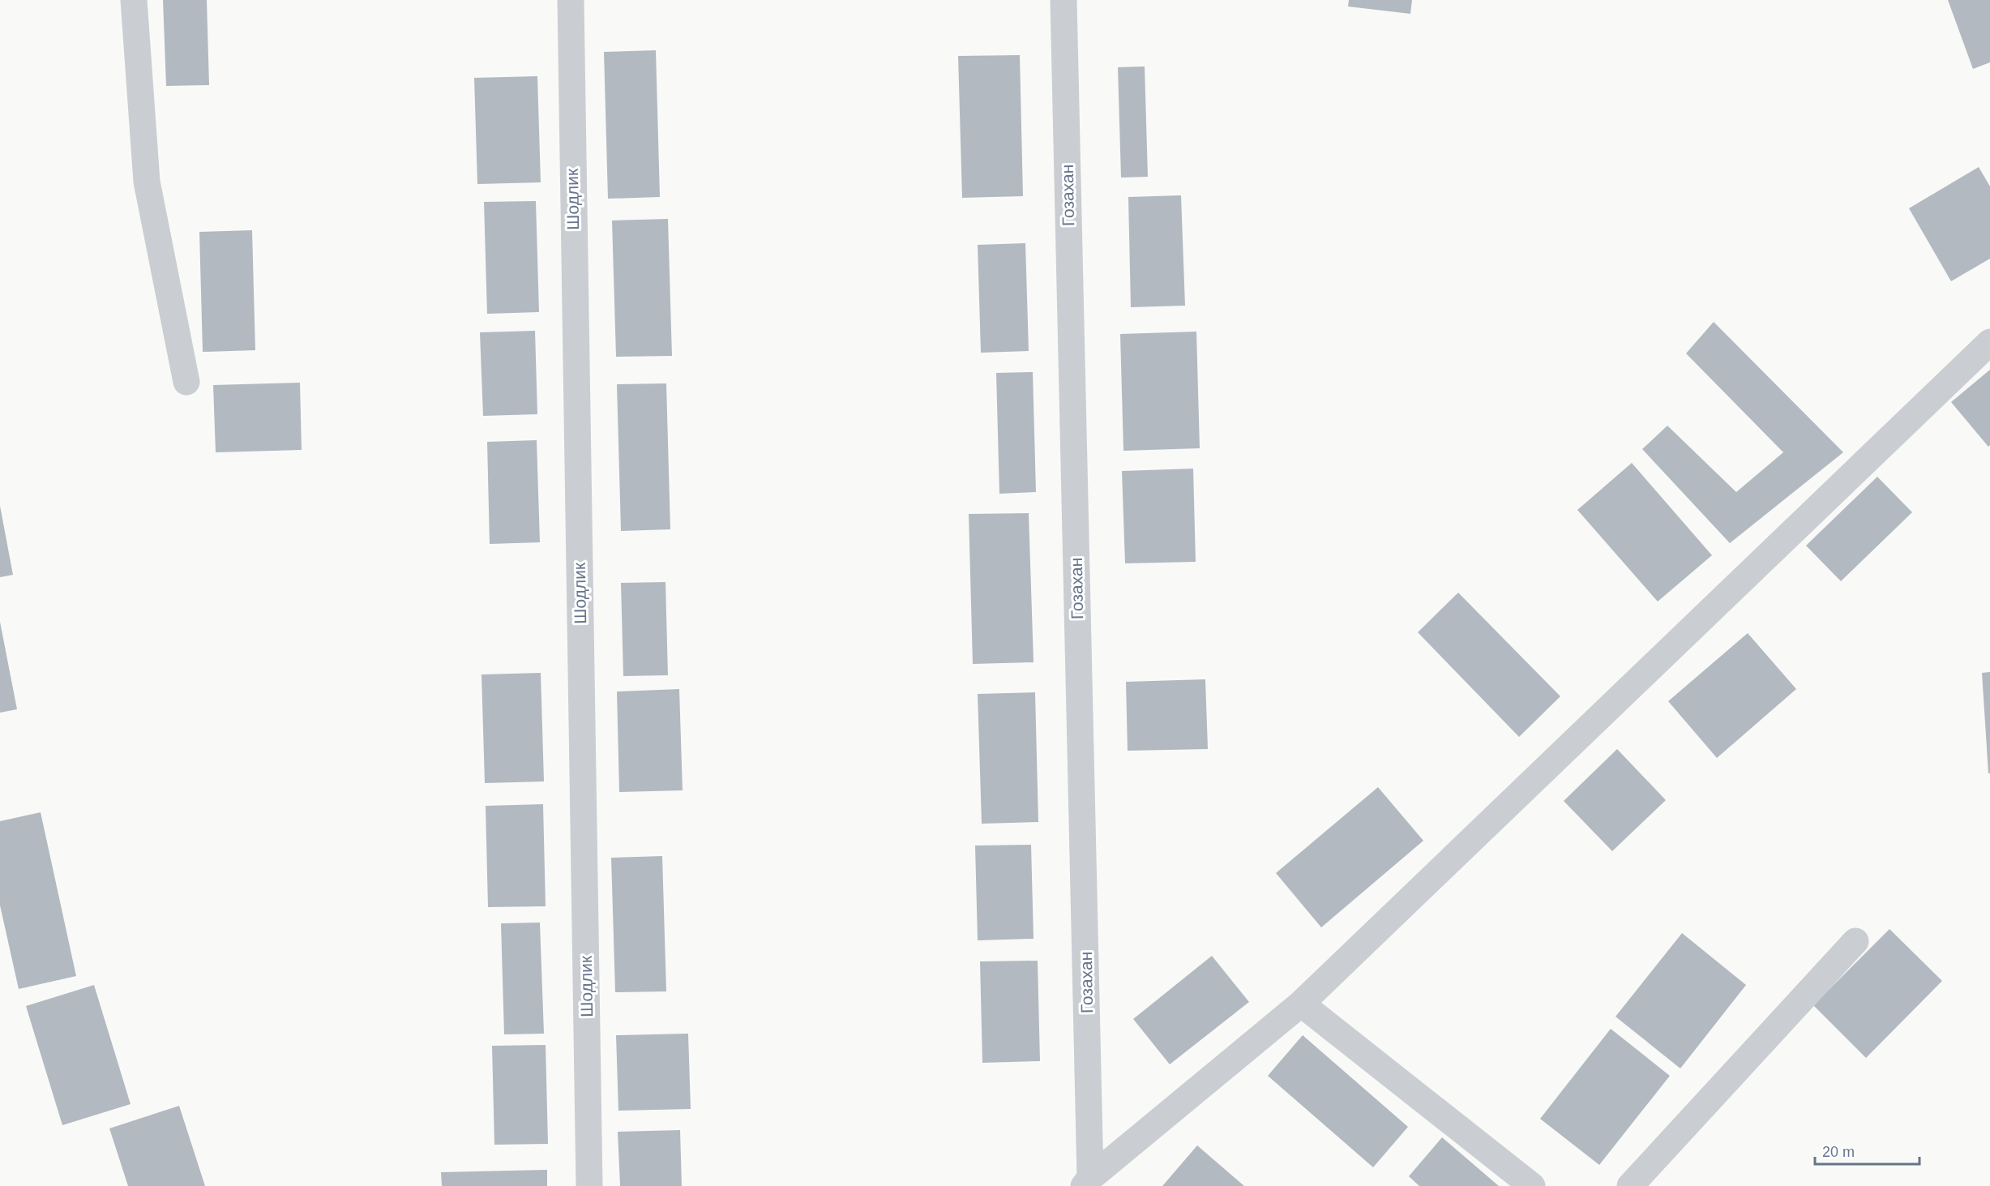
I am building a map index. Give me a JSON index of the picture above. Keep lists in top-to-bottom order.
{
  "streets": {
    "street": ["Гозахан", "Шодлик"]
  },
  "scale_bar": "20 m"
}
